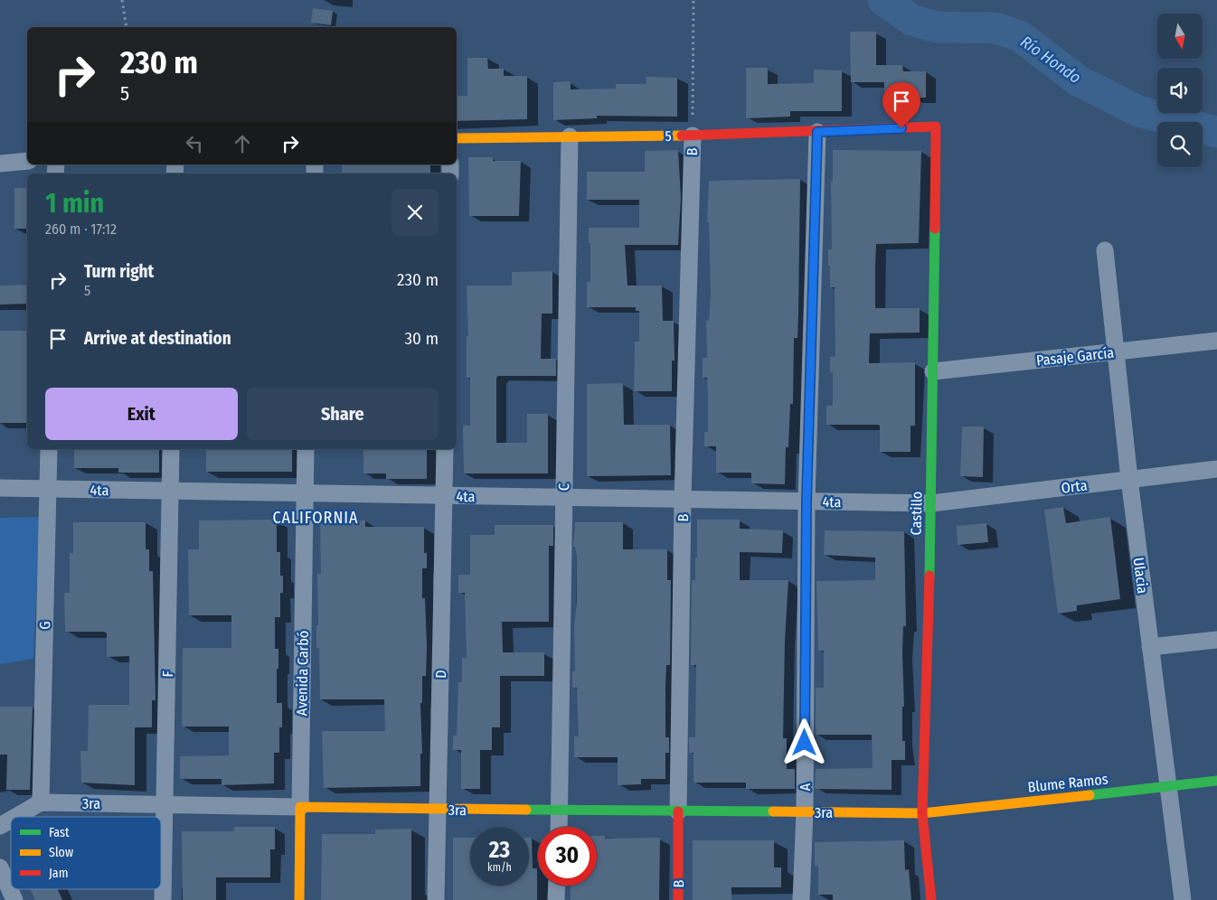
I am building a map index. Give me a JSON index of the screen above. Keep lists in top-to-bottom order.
{
  "streets": {
    "street": [
      "5",
      "B",
      "Pasaje García",
      "Orta",
      "C",
      "4ta",
      "Castillo",
      "Ulacia",
      "G",
      "Avenida Carbó",
      "F",
      "D",
      "Blume Ramos",
      "A",
      "3ra"
    ]
  },
  "crossings": [
    ["5", "B"],
    ["5", "C"],
    ["5", "Castillo"],
    ["5", "A"],
    ["B", "4ta"],
    ["B", "3ra"],
    ["Pasaje García", "Castillo"],
    ["Pasaje García", "Ulacia"],
    ["Orta", "4ta"],
    ["Orta", "Castillo"],
    ["Orta", "Ulacia"],
    ["C", "4ta"],
    ["C", "3ra"],
    ["4ta", "Castillo"],
    ["4ta", "G"],
    ["4ta", "Avenida Carbó"],
    ["4ta", "F"],
    ["4ta", "D"],
    ["4ta", "A"],
    ["Castillo", "Blume Ramos"],
    ["Castillo", "3ra"],
    ["Ulacia", "Blume Ramos"],
    ["G", "3ra"],
    ["Avenida Carbó", "3ra"],
    ["F", "3ra"],
    ["D", "3ra"],
    ["Blume Ramos", "3ra"],
    ["A", "3ra"]
  ],
  "districts": ["CALIFORNIA"],
  "water": ["Río Hondo"],
  "legend": ["Fast", "Slow", "Jam"],
  "north": "bottom",
  "page": {
    "turn": ["230 m", "5"],
    "heading": ["1 min", "260 m · 17:12"],
    "list": [
      {
        "name": "Turn right",
        "note": "5",
        "value": "230 m"
      },
      {
        "name": "Arrive at destination",
        "value": "30 m"
      }
    ],
    "buttons": ["Exit", "Share"],
    "speed": "23 km/h",
    "limit": "30"
  }
}
